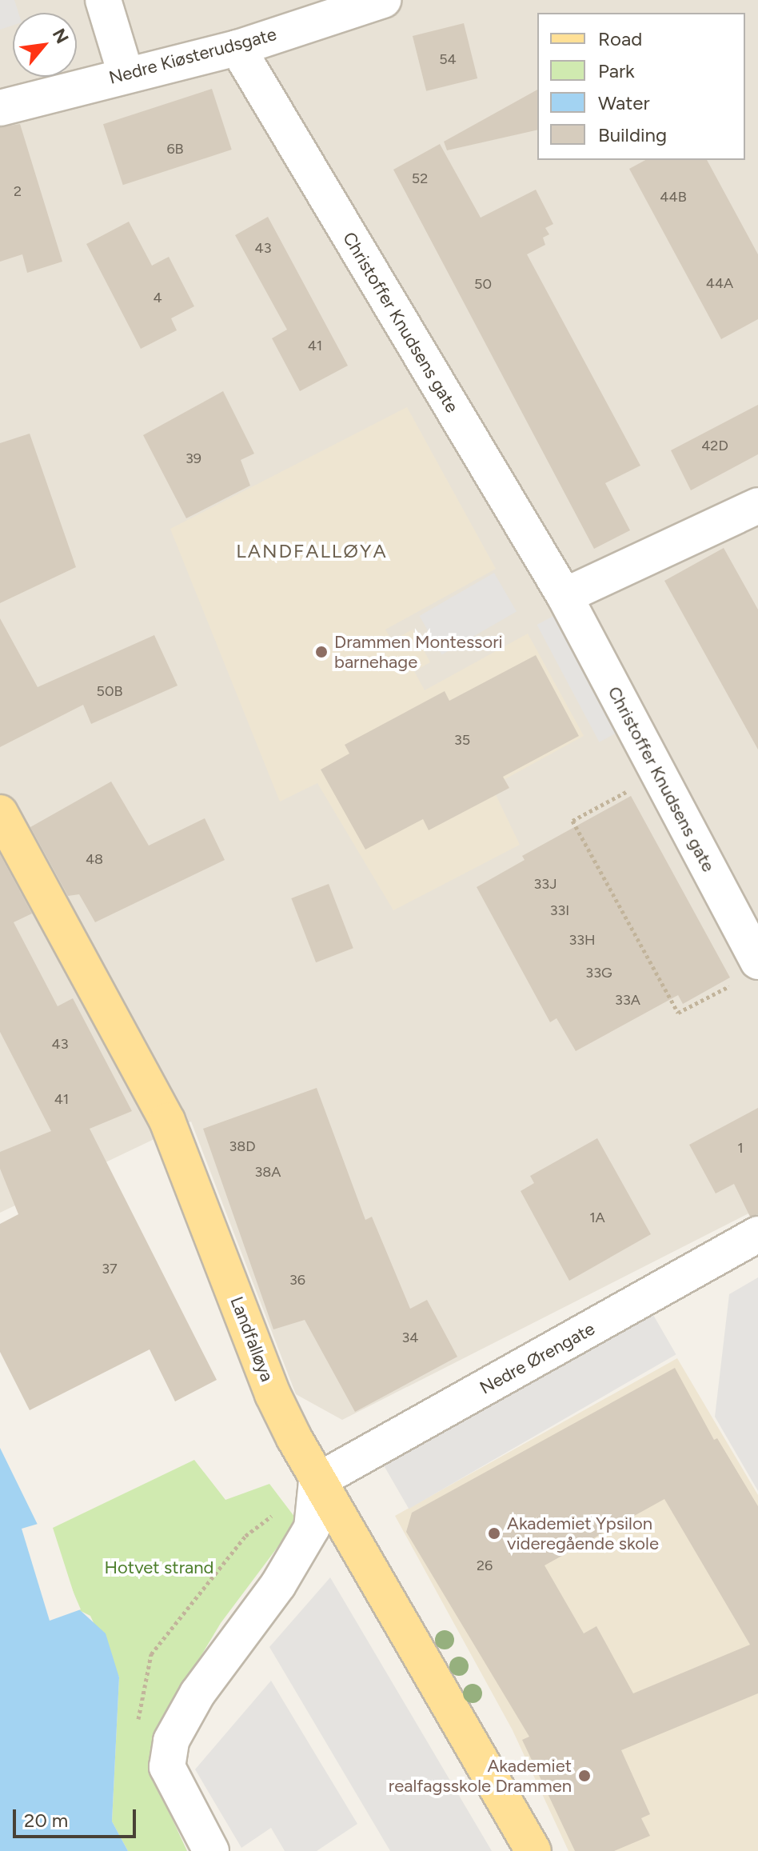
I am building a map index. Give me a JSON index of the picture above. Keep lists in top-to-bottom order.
{
  "streets": {
    "main road": ["Landfalløya"],
    "street": ["Nedre Kiøsterudsgate", "Christoffer Knudsens gate", "Nedre Ørengate"]
  },
  "crossings": [
    ["Nedre Kiøsterudsgate", "Christoffer Knudsens gate"],
    ["Landfalløya", "Nedre Ørengate"]
  ],
  "districts": ["LANDFALLØYA"],
  "parks": ["Hotvet strand"],
  "places": ["Drammen Montessori barnehage", "Akademiet Ypsilon videregående skole", "Akademiet realfagsskole Drammen"],
  "house_numbers": [
    "54",
    "6B",
    "52",
    "2",
    "44B",
    "43",
    "44A",
    "50",
    "4",
    "41",
    "42D",
    "39",
    "50B",
    "35",
    "48",
    "33J",
    "33I",
    "33H",
    "33G",
    "33A",
    "43",
    "41",
    "38D",
    "1",
    "38A",
    "1A",
    "37",
    "36",
    "34",
    "26"
  ],
  "legend": [
    "Road",
    "Park",
    "Water",
    "Building"
  ],
  "scale_bar": "20 m",
  "north": "top right"
}
